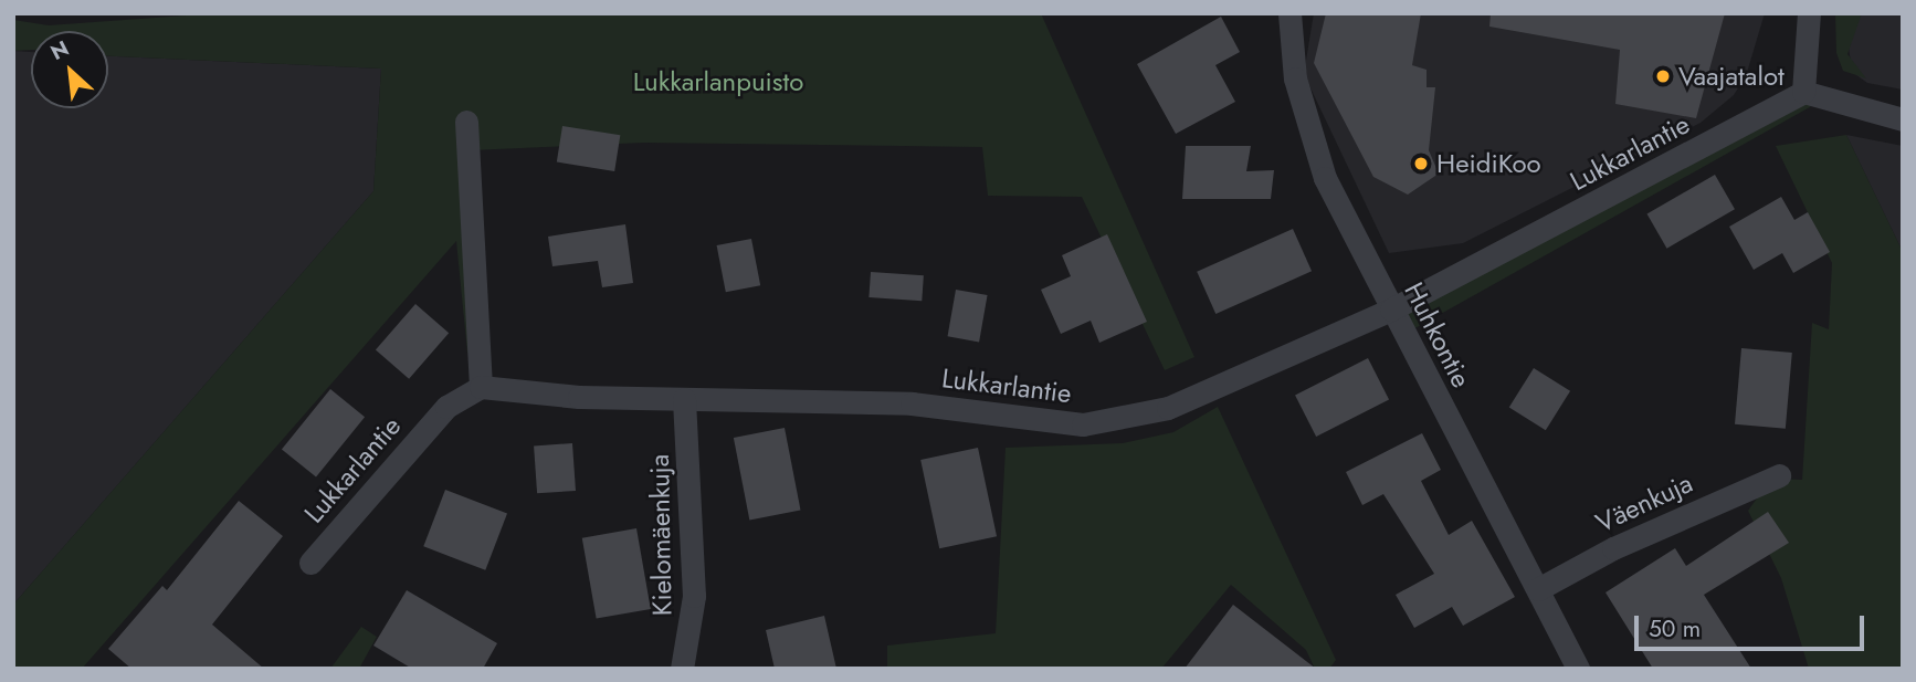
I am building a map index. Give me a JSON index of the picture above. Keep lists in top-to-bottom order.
{
  "streets": {
    "street": [
      "Lukkarlantie",
      "Huhkontie",
      "Väenkuja",
      "Kielomäenkuja"
    ]
  },
  "crossings": [
    ["Lukkarlantie", "Huhkontie"],
    ["Lukkarlantie", "Kielomäenkuja"],
    ["Huhkontie", "Väenkuja"]
  ],
  "parks": ["Lukkarlanpuisto"],
  "places": ["Vaajatalot", "HeidiKoo"],
  "scale_bar": "50 m",
  "north": "top left"
}
